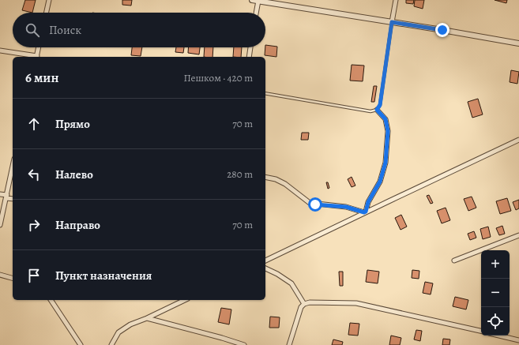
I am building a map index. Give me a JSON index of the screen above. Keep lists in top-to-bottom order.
{
  "page": {
    "search": "Поиск",
    "heading": ["6 мин", "Пешком · 420 m"],
    "list": [
      ["Прямо", "70 m"],
      ["Налево", "280 m"],
      ["Направо", "70 m"],
      "Пункт назначения"
    ],
    "map_buttons": ["+", "−"]
  }
}
